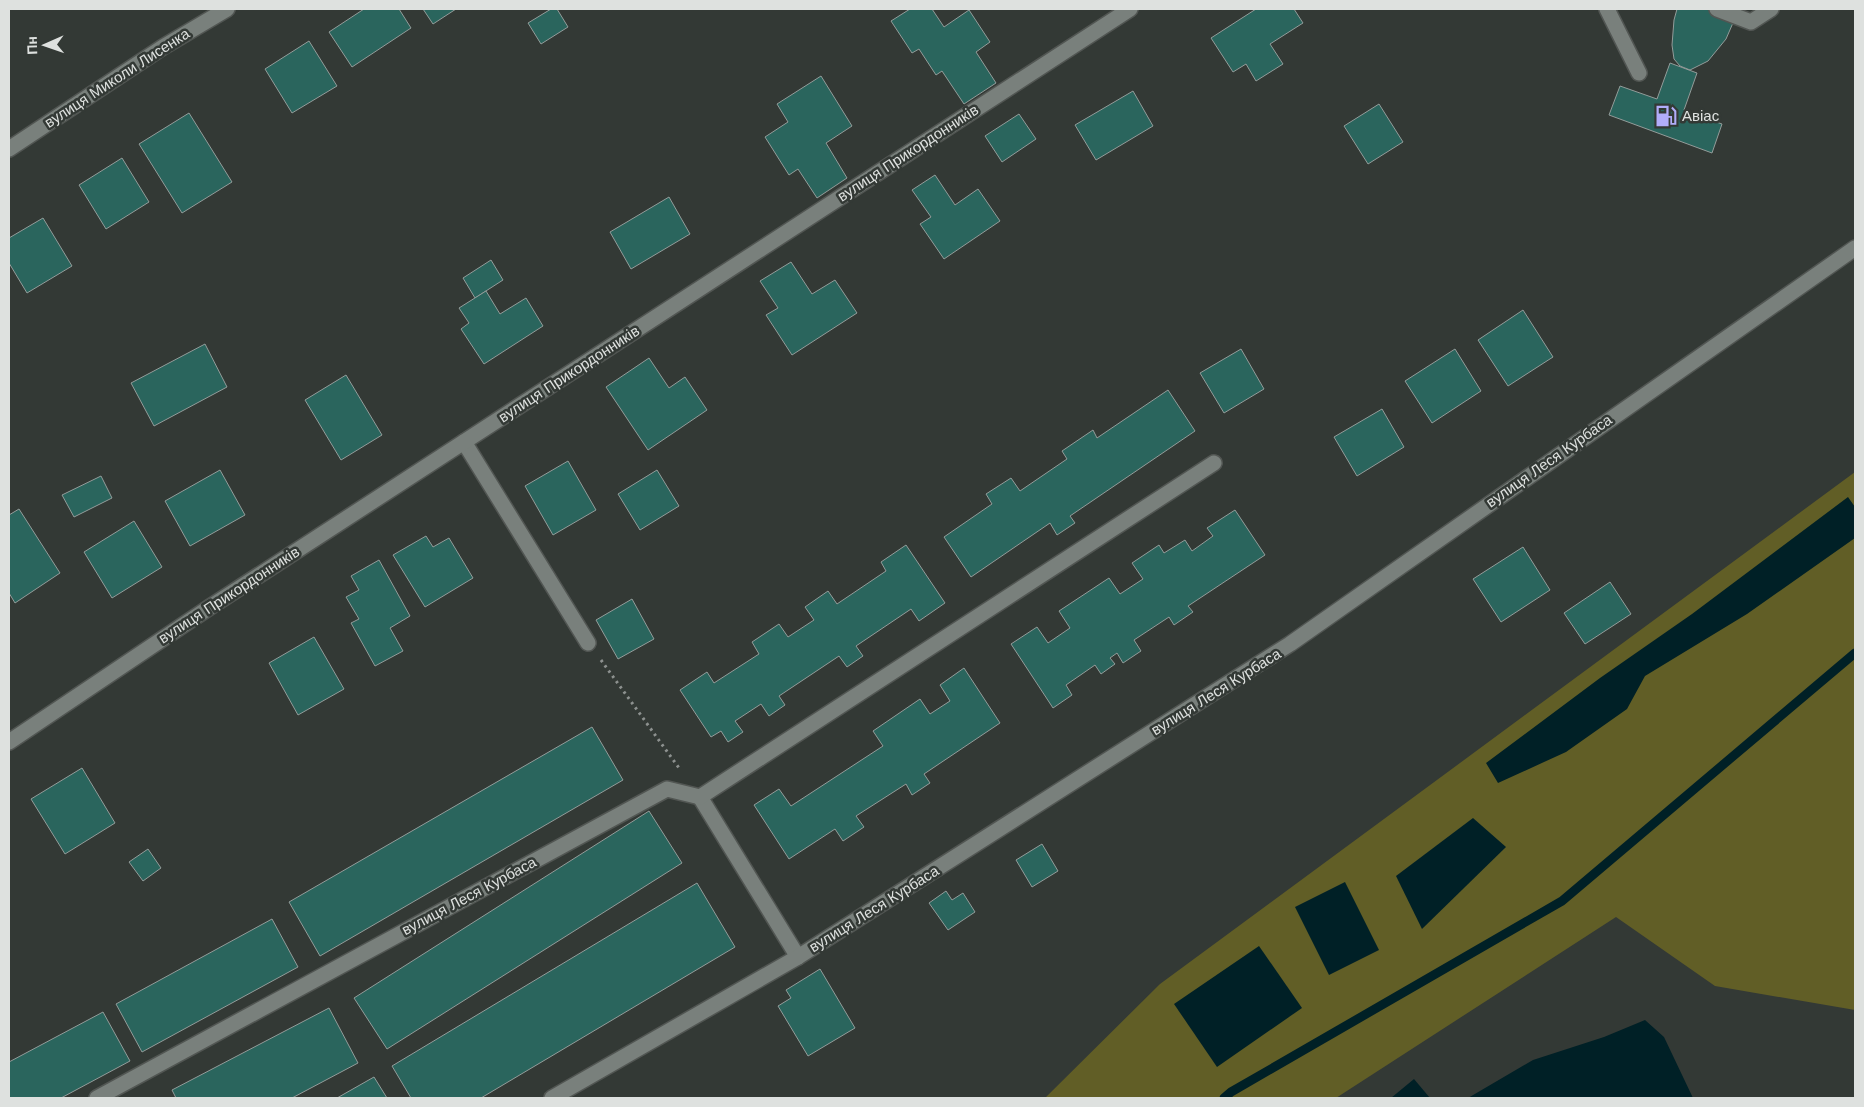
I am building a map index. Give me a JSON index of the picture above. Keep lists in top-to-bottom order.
{
  "streets": {
    "street": ["вулиця Миколи Лисенка", "вулиця Прикордонників", "вулиця Леся Курбаса"]
  },
  "places": {
    "fuel station": ["Авіас"]
  },
  "north": "left"
}
